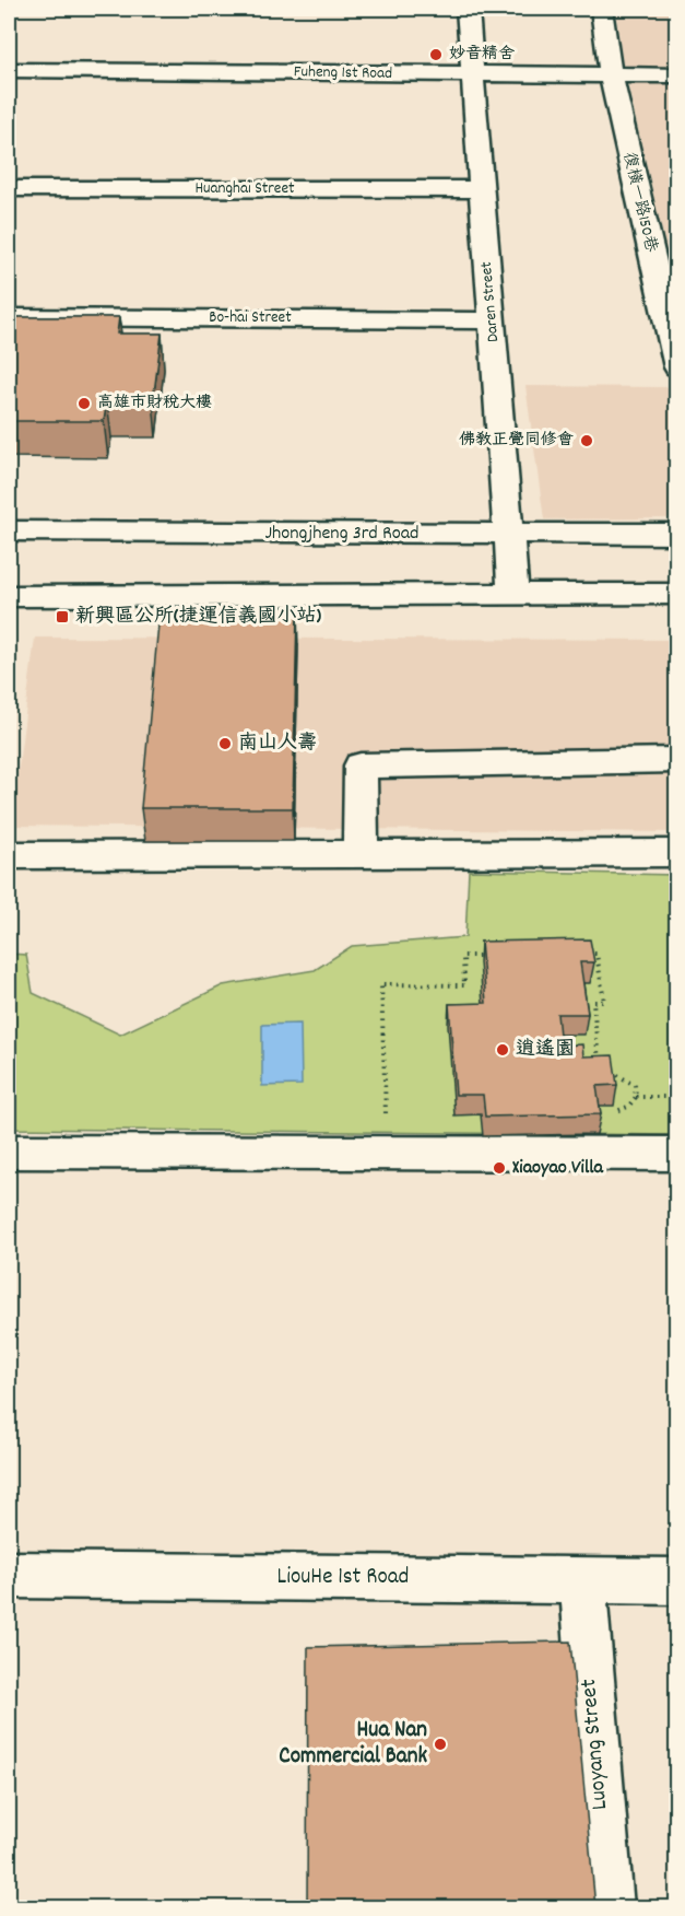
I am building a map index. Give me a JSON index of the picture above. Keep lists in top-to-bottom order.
{
  "streets": {
    "street": [
      "Fuheng 1st Road",
      "Huanghai Street",
      "復橫一路150巷",
      "Daren Street",
      "Bo-hai Street",
      "Jhongjheng 3rd Road",
      "LiouHe 1st Road",
      "Luoyang Street"
    ]
  },
  "crossings": [
    ["Fuheng 1st Road", "復橫一路150巷"],
    ["Fuheng 1st Road", "Daren Street"],
    ["Huanghai Street", "Daren Street"],
    ["Daren Street", "Bo-hai Street"],
    ["Daren Street", "Jhongjheng 3rd Road"],
    ["LiouHe 1st Road", "Luoyang Street"]
  ],
  "places": {
    "other": [
      "妙音精舍",
      "高雄市財稅大樓",
      "佛教正覺同修會",
      "南山人壽",
      "逍遙園",
      "Xiaoyao Villa",
      "Hua Nan Commercial Bank"
    ],
    "transit": ["新興區公所(捷運信義國小站)"]
  }
}
